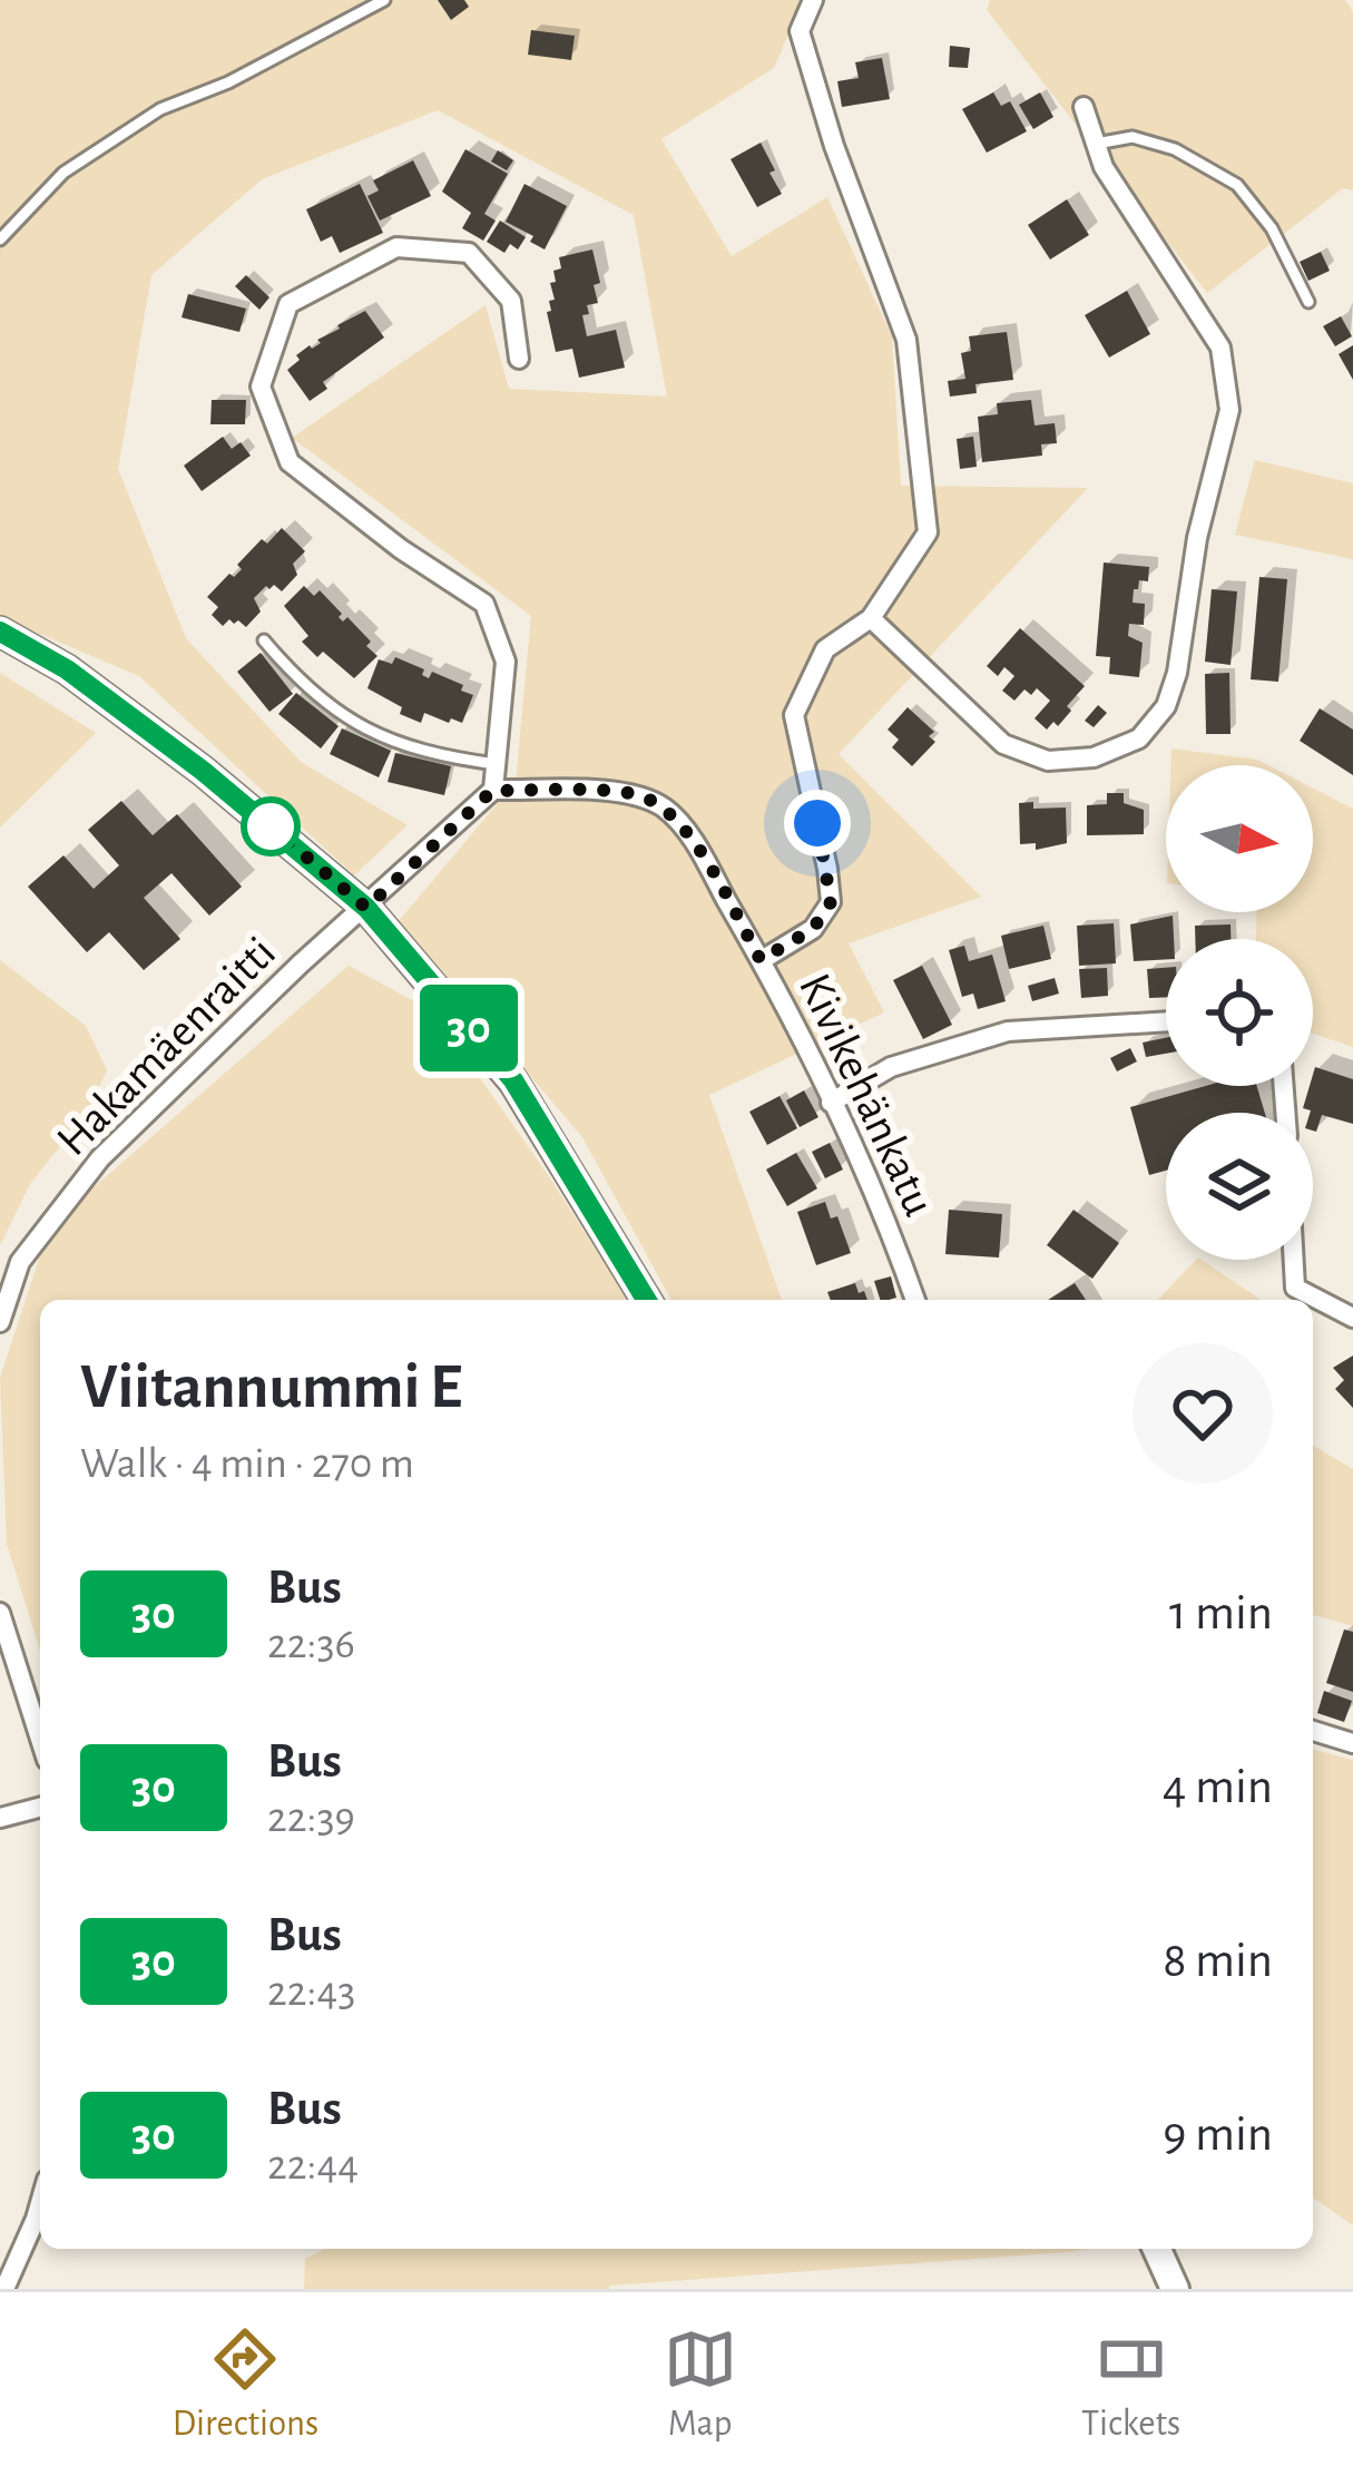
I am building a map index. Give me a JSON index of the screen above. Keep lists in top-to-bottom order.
{
  "streets": {
    "street": ["Hakamäenraitti", "Kivikehänkatu"]
  },
  "lines": ["bus line 30"],
  "north": "right",
  "page": {
    "on_map": "30",
    "heading": ["Viitannummi E", "Walk · 4 min · 270 m"],
    "list": [
      {
        "mark": "30",
        "name": "Bus",
        "note": "22:36",
        "value": "1 min"
      },
      {
        "mark": "30",
        "name": "Bus",
        "note": "22:39",
        "value": "4 min"
      },
      {
        "mark": "30",
        "name": "Bus",
        "note": "22:43",
        "value": "8 min"
      },
      {
        "mark": "30",
        "name": "Bus",
        "note": "22:44",
        "value": "9 min"
      }
    ],
    "tabs": ["Directions", "Map", "Tickets"]
  }
}
